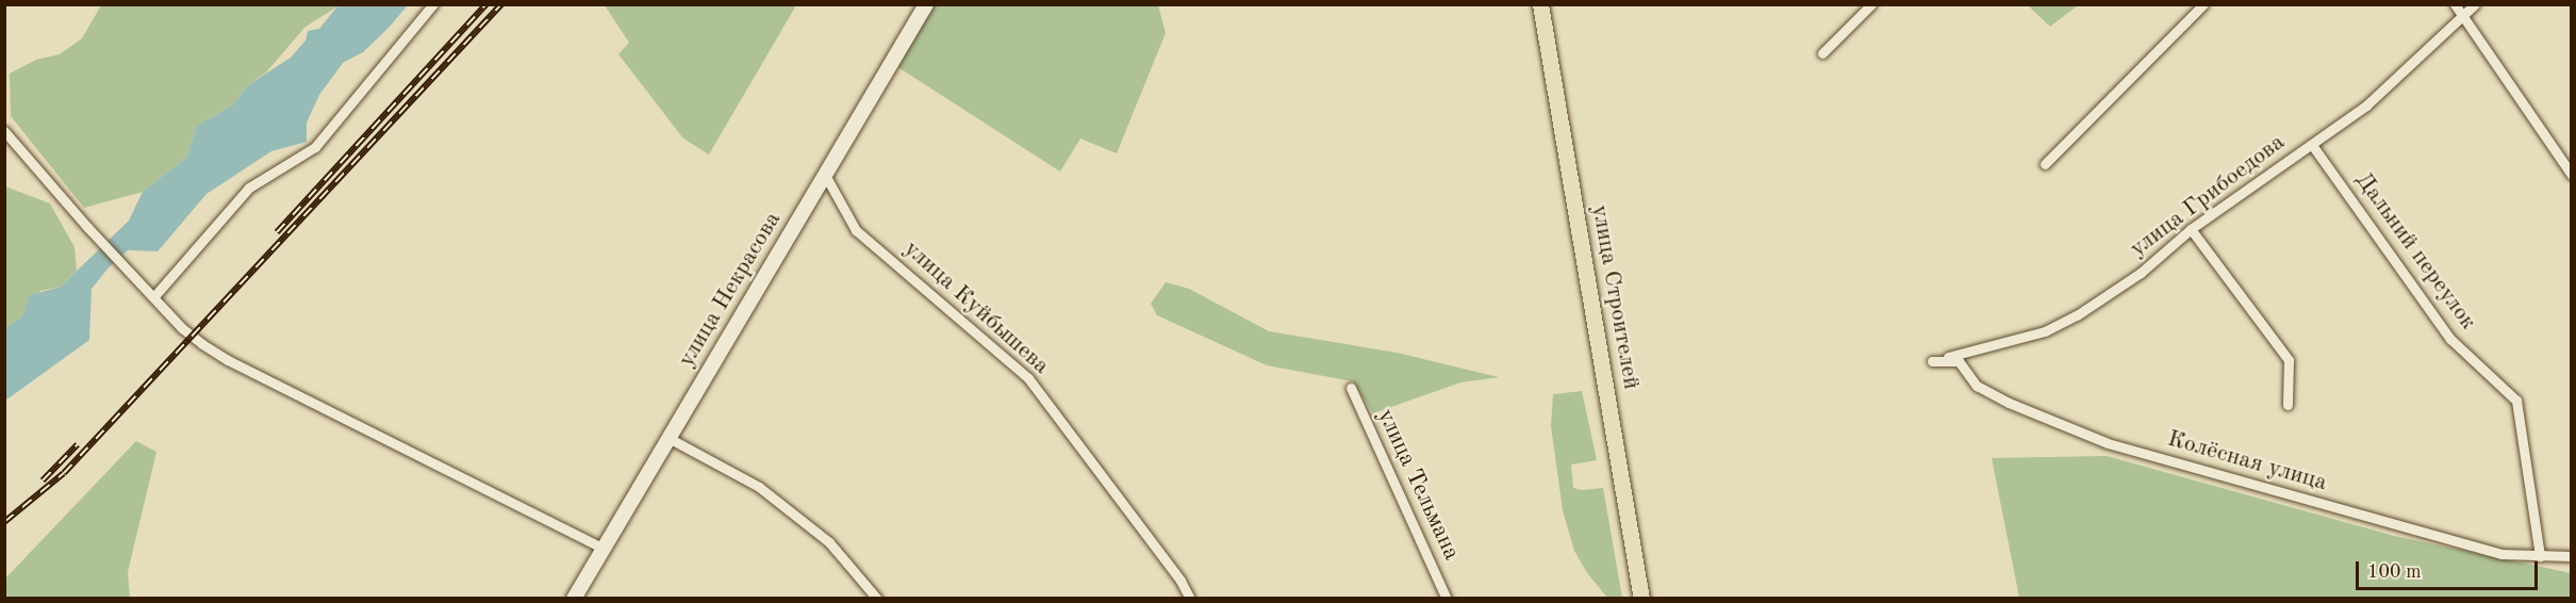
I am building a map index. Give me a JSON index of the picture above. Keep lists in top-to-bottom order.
{
  "streets": {
    "main road": ["улица Строителей"],
    "street": [
      "улица Грибоедова",
      "Дальний переулок",
      "улица Некрасова",
      "улица Куйбышева",
      "Колёсная улица",
      "улица Тельмана"
    ]
  },
  "crossings": [
    ["улица Грибоедова", "Дальний переулок"],
    ["улица Грибоедова", "Колёсная улица"],
    ["Дальний переулок", "Колёсная улица"],
    ["улица Некрасова", "улица Куйбышева"]
  ],
  "scale_bar": "100 m"
}
